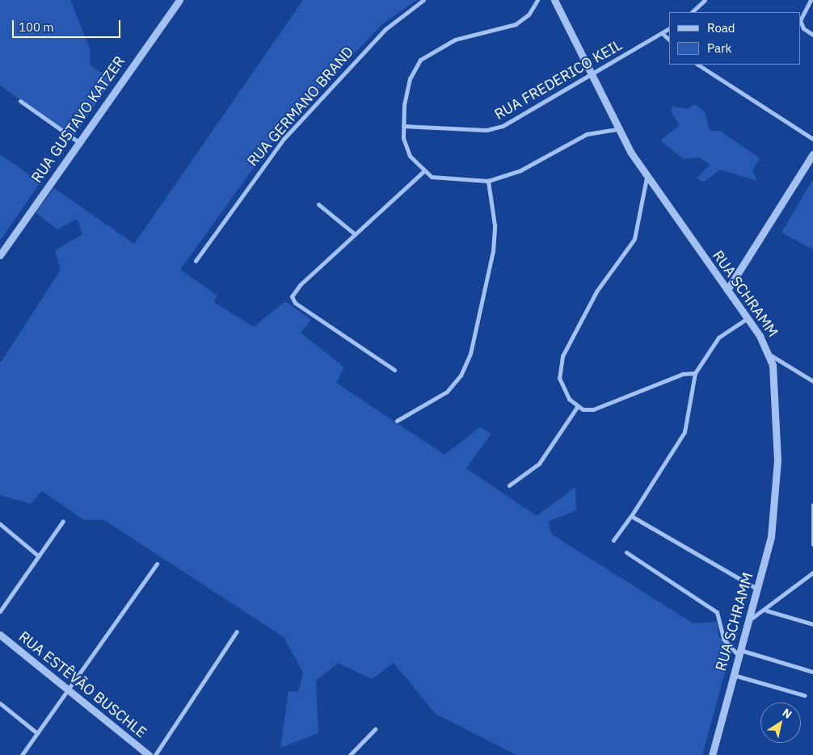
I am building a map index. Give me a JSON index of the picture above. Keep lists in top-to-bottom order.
{
  "streets": {
    "street": [
      "RUA FREDERICO KEIL",
      "RUA GERMANO BRAND",
      "RUA GUSTAVO KATZER",
      "RUA SCHRAMM",
      "RUA ESTÊVÃO BUSCHLE"
    ]
  },
  "crossings": [
    ["RUA FREDERICO KEIL", "RUA SCHRAMM"]
  ],
  "legend": ["Road", "Park"],
  "scale_bar": "100 m",
  "north": "top right"
}
